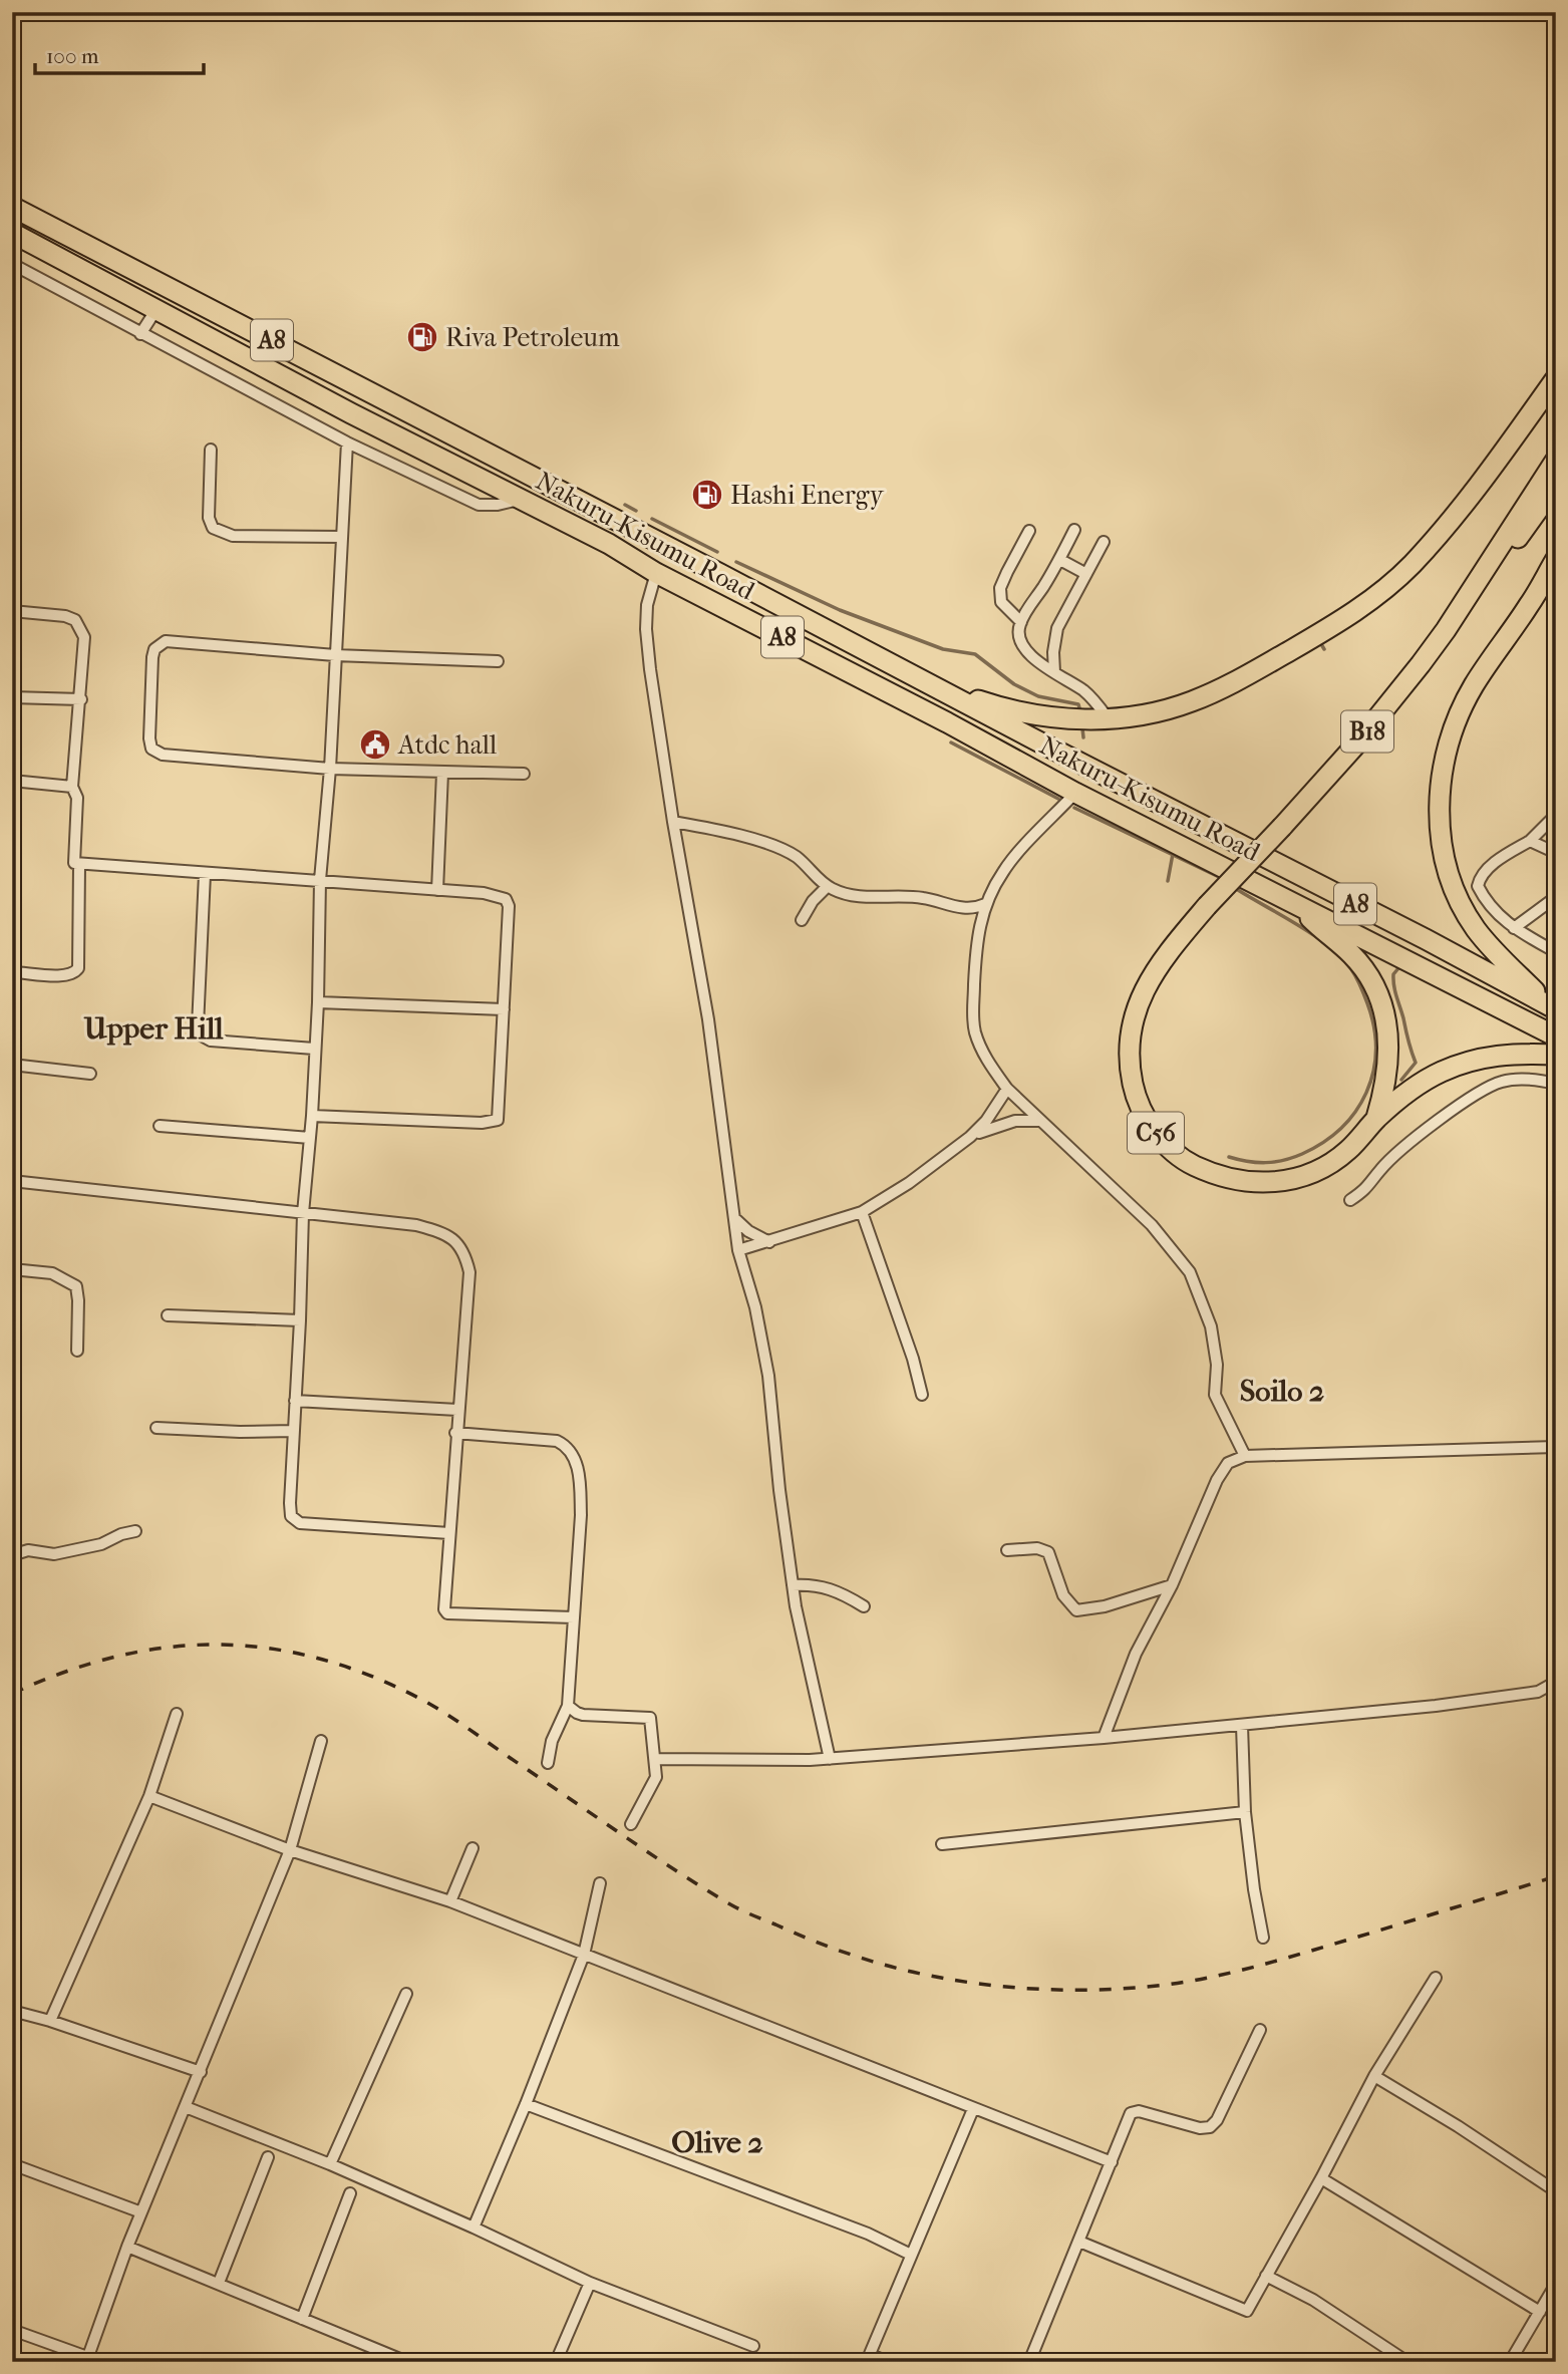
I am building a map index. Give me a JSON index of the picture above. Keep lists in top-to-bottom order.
{
  "streets": {
    "highway": [
      "A8",
      "Nakuru-Kisumu Road",
      "B18",
      "C56"
    ]
  },
  "crossings": [
    ["B18", "C56"]
  ],
  "districts": ["Upper Hill", "Soilo 2", "Olive 2"],
  "places": {
    "fuel station": ["Riva Petroleum", "Hashi Energy"],
    "public building": ["Atdc hall"]
  },
  "scale_bar": "100 m"
}
